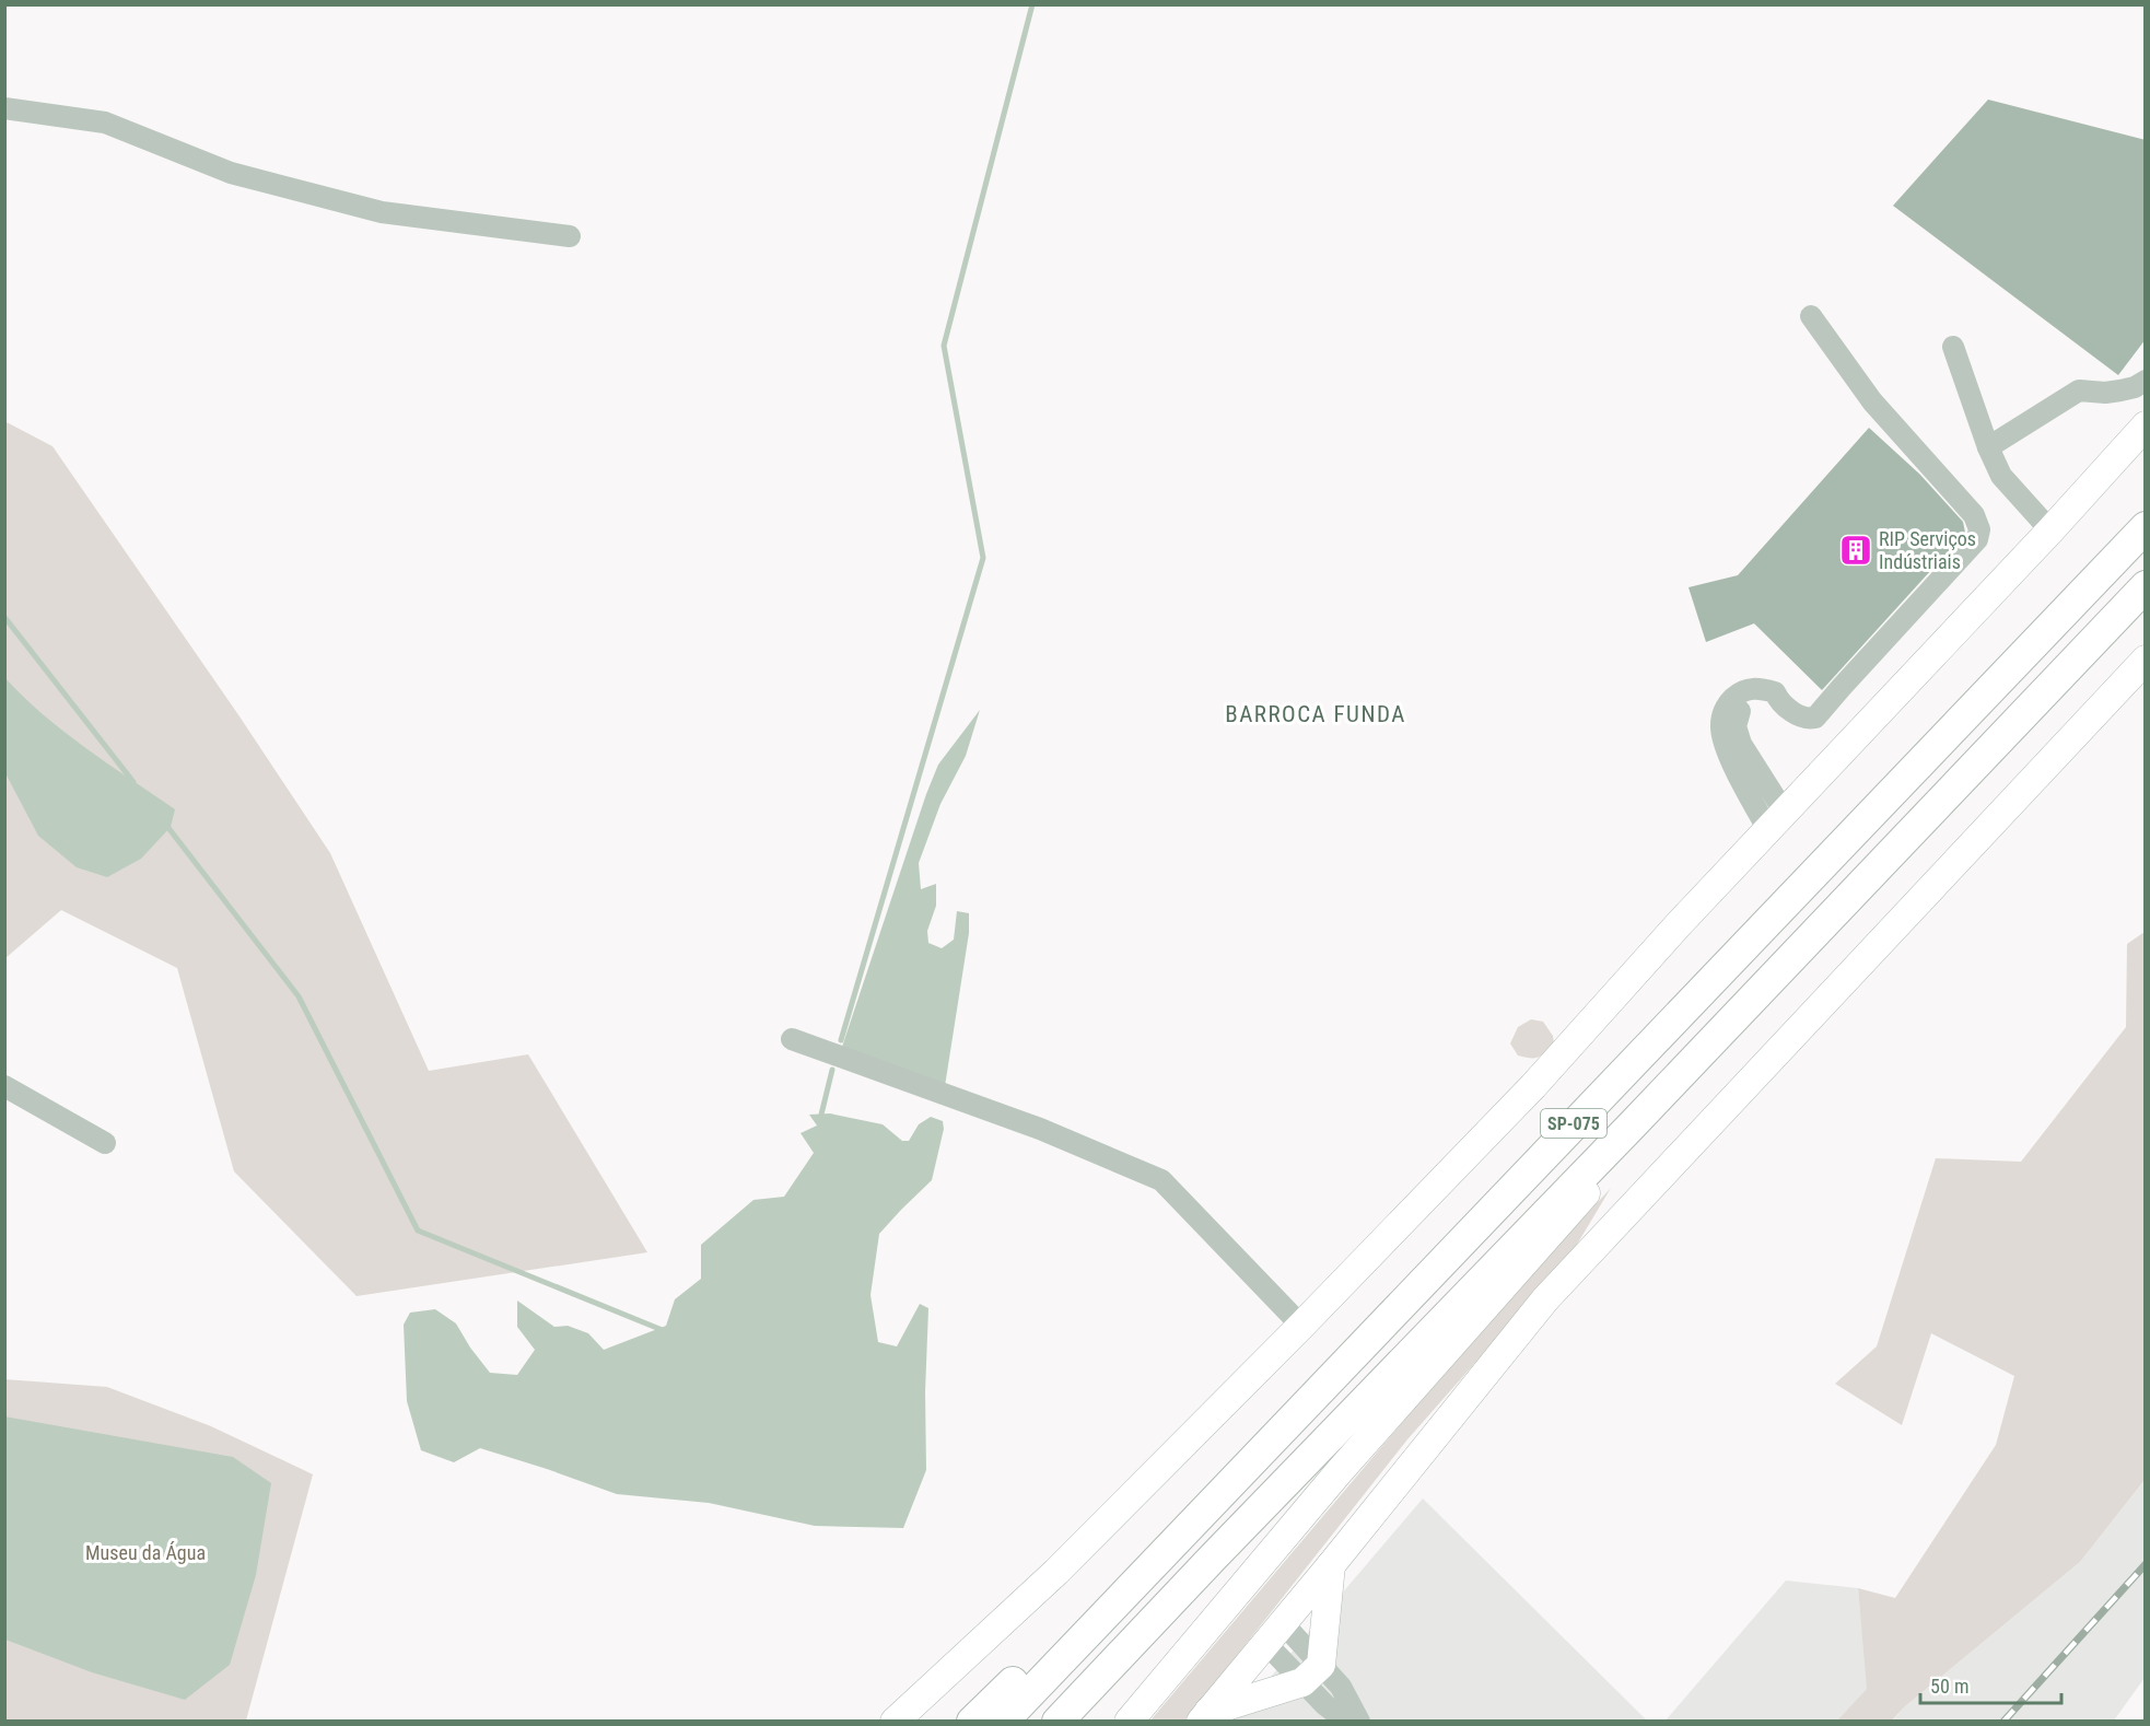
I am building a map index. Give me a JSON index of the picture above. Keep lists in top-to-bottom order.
{
  "streets": {
    "highway": ["SP-075"]
  },
  "districts": ["BARROCA FUNDA"],
  "parks": ["Museu da Água"],
  "places": {
    "building": ["RIP Serviços Indústriais"]
  },
  "scale_bar": "50 m"
}
